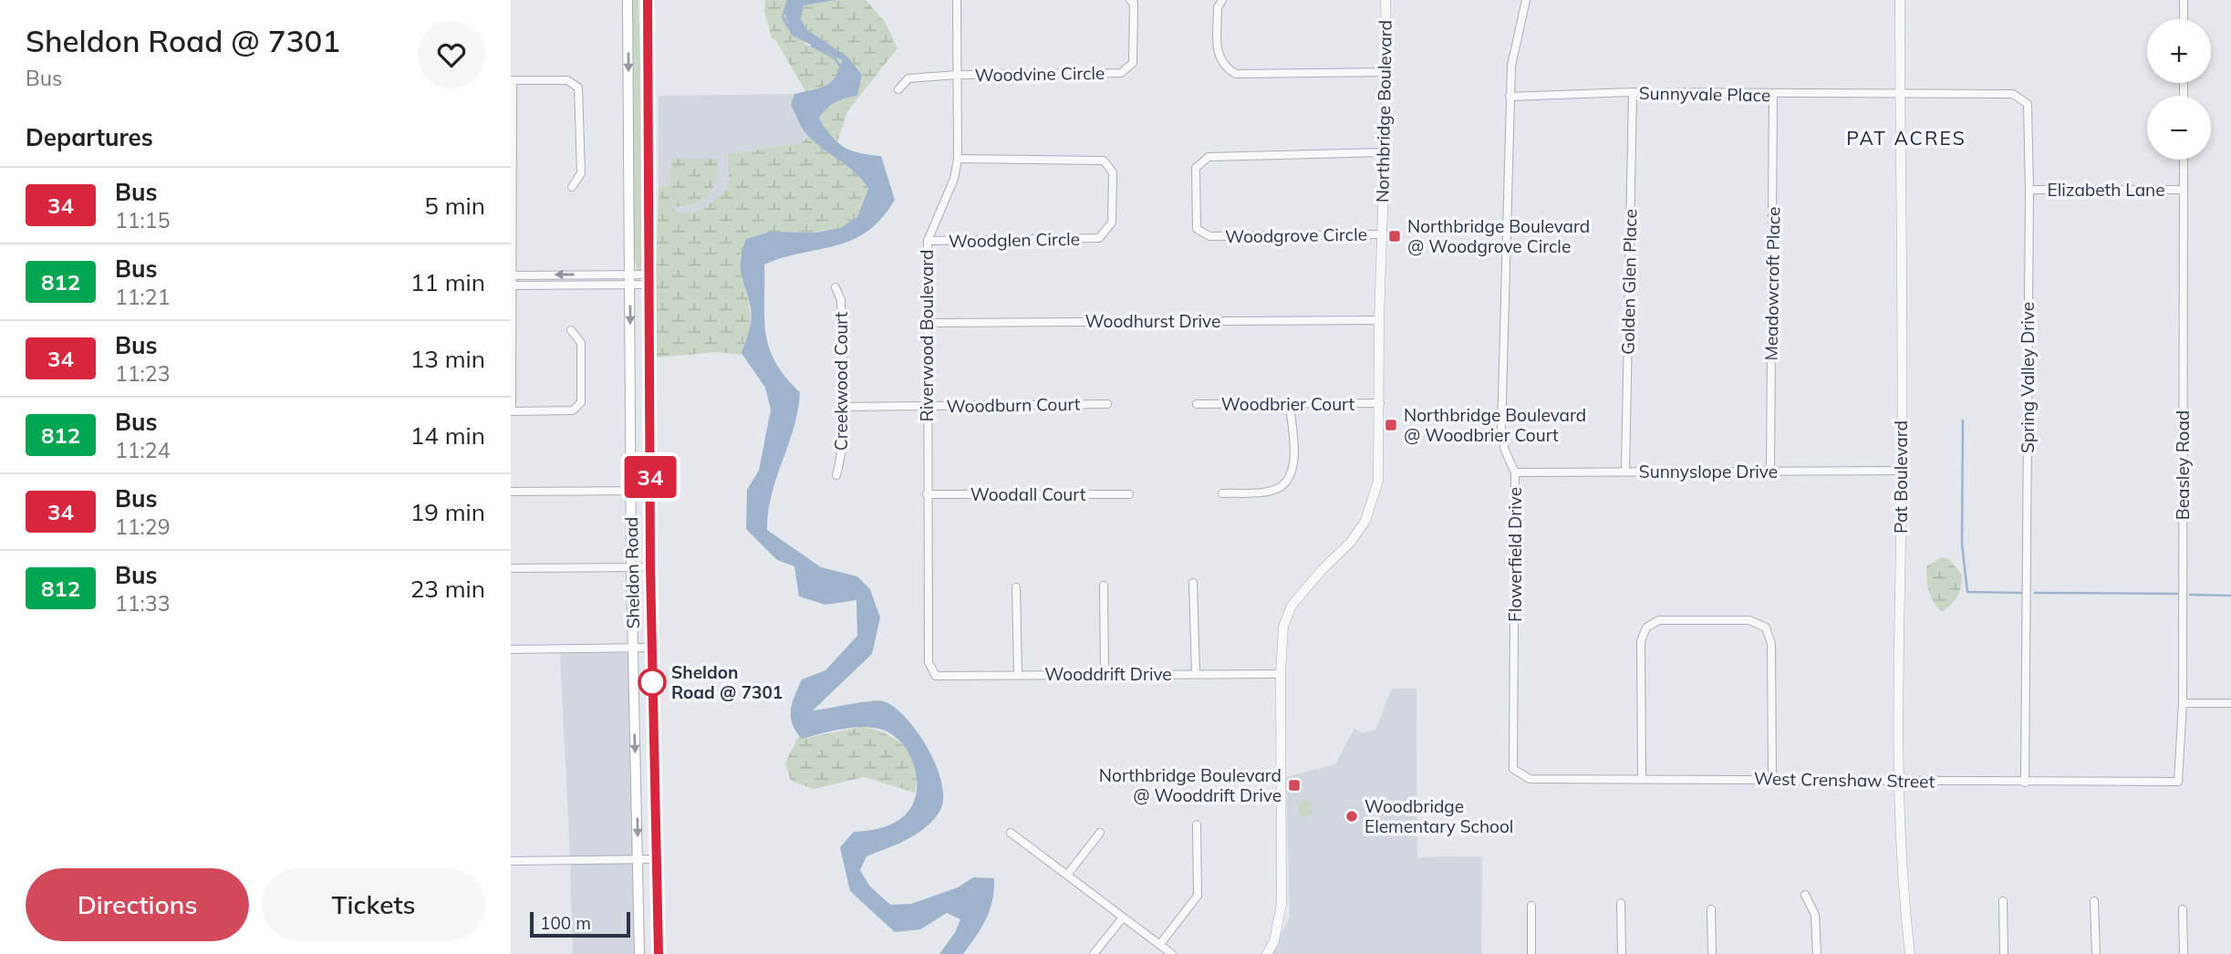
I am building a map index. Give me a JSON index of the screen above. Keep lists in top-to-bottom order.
{
  "streets": {
    "main road": ["Sheldon Road"],
    "street": [
      "Woodvine Circle",
      "Sunnyvale Place",
      "Northbridge Boulevard",
      "Elizabeth Lane",
      "Woodgrove Circle",
      "Woodglen Circle",
      "Golden Glen Place",
      "Meadowcroft Place",
      "Woodhurst Drive",
      "Riverwood Boulevard",
      "Spring Valley Drive",
      "Creekwood Court",
      "Woodbrier Court",
      "Woodburn Court",
      "Beasley Road",
      "Sunnyslope Drive",
      "Pat Boulevard",
      "Woodall Court",
      "Flowerfield Drive",
      "Wooddrift Drive",
      "West Crenshaw Street"
    ]
  },
  "crossings": [
    ["Woodvine Circle", "Riverwood Boulevard"],
    ["Sunnyvale Place", "Golden Glen Place"],
    ["Sunnyvale Place", "Meadowcroft Place"],
    ["Sunnyvale Place", "Spring Valley Drive"],
    ["Sunnyvale Place", "Pat Boulevard"],
    ["Sunnyvale Place", "Flowerfield Drive"],
    ["Northbridge Boulevard", "Woodgrove Circle"],
    ["Northbridge Boulevard", "Woodhurst Drive"],
    ["Northbridge Boulevard", "Woodbrier Court"],
    ["Northbridge Boulevard", "Wooddrift Drive"],
    ["Elizabeth Lane", "Spring Valley Drive"],
    ["Elizabeth Lane", "Beasley Road"],
    ["Woodglen Circle", "Riverwood Boulevard"],
    ["Golden Glen Place", "Sunnyslope Drive"],
    ["Meadowcroft Place", "Sunnyslope Drive"],
    ["Woodhurst Drive", "Riverwood Boulevard"],
    ["Riverwood Boulevard", "Woodburn Court"],
    ["Riverwood Boulevard", "Woodall Court"],
    ["Riverwood Boulevard", "Wooddrift Drive"],
    ["Spring Valley Drive", "Pat Boulevard"],
    ["Spring Valley Drive", "West Crenshaw Street"],
    ["Creekwood Court", "Woodburn Court"],
    ["Beasley Road", "West Crenshaw Street"],
    ["Sunnyslope Drive", "Pat Boulevard"],
    ["Sunnyslope Drive", "Flowerfield Drive"],
    ["Pat Boulevard", "West Crenshaw Street"],
    ["Flowerfield Drive", "West Crenshaw Street"]
  ],
  "districts": ["PAT ACRES"],
  "places": {
    "transit": ["Northbridge Boulevard @ Woodgrove Circle", "Northbridge Boulevard @ Woodbrier Court", "Northbridge Boulevard @ Wooddrift Drive"],
    "other": ["Sheldon Road @ 7301", "Woodbridge Elementary School"]
  },
  "lines": ["bus line 34"],
  "scale_bar": "100 m",
  "page": {
    "heading": [
      ["Sheldon Road @ 7301", "Bus"],
      "Departures"
    ],
    "on_map": "34",
    "map_buttons": ["+", "−"],
    "list": [
      {
        "mark": "34",
        "name": "Bus",
        "note": "11:15",
        "value": "5 min"
      },
      {
        "mark": "812",
        "name": "Bus",
        "note": "11:21",
        "value": "11 min"
      },
      {
        "mark": "34",
        "name": "Bus",
        "note": "11:23",
        "value": "13 min"
      },
      {
        "mark": "812",
        "name": "Bus",
        "note": "11:24",
        "value": "14 min"
      },
      {
        "mark": "34",
        "name": "Bus",
        "note": "11:29",
        "value": "19 min"
      },
      {
        "mark": "812",
        "name": "Bus",
        "note": "11:33",
        "value": "23 min"
      }
    ],
    "buttons": ["Directions", "Tickets"],
    "scale": "100 m"
  }
}
